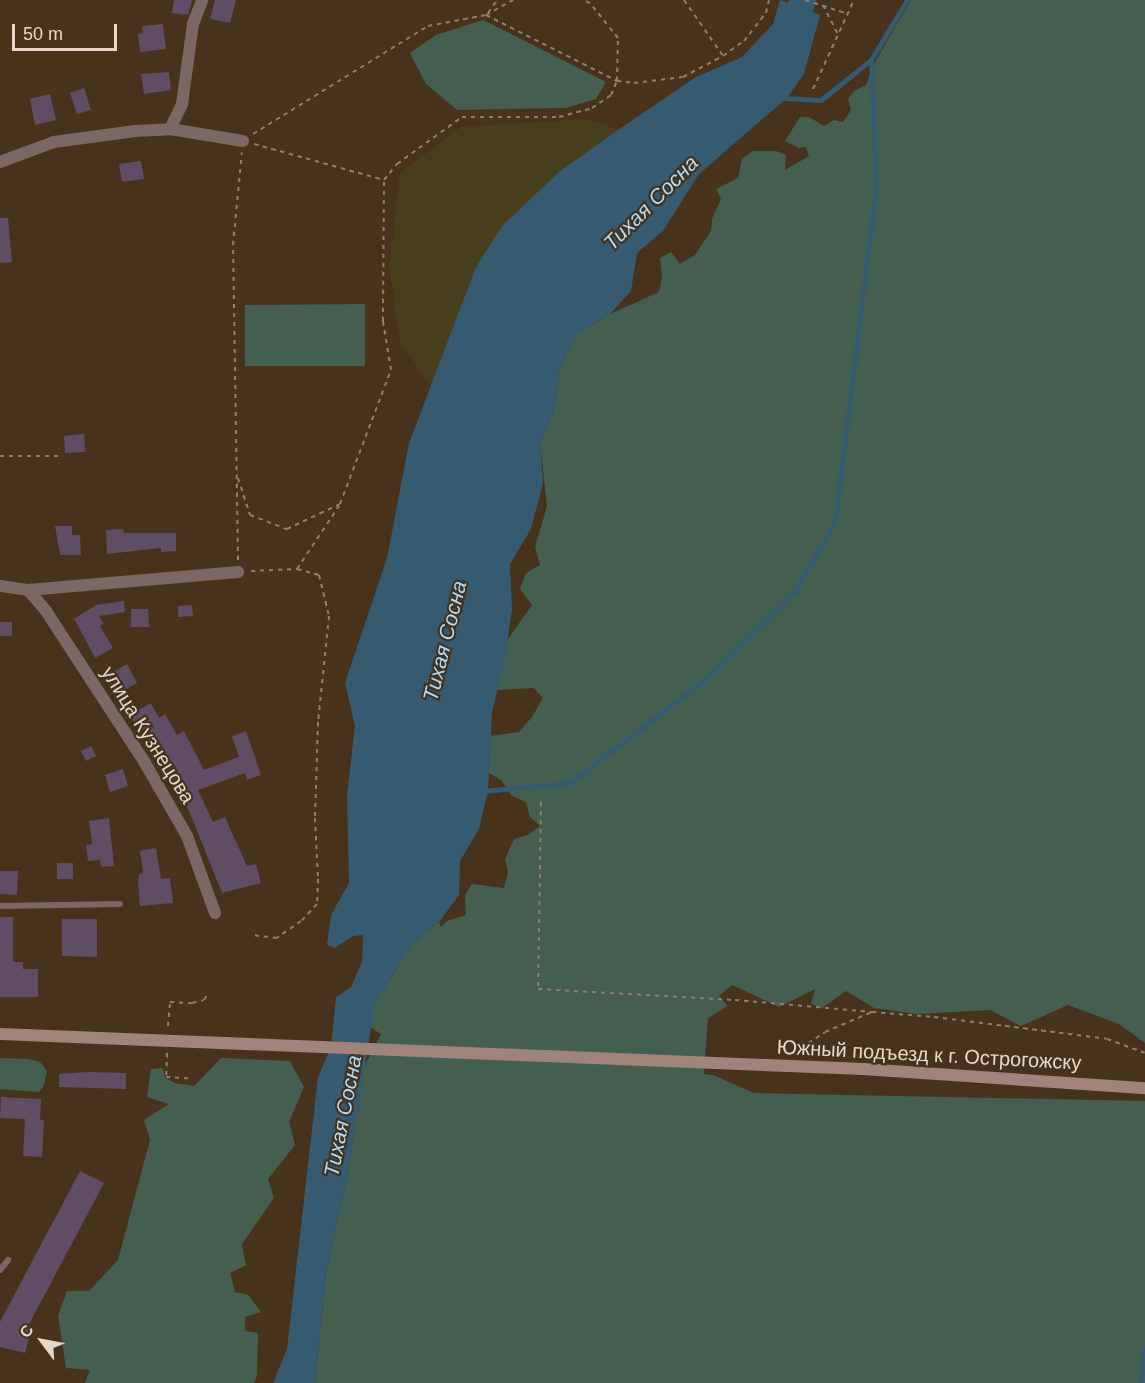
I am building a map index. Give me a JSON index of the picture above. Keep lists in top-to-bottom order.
{
  "streets": {
    "main road": ["Южный подъезд к г. Острогожску"],
    "street": ["улица Кузнецова"]
  },
  "water": ["Тихая Сосна"],
  "scale_bar": "50 m",
  "north": "top left"
}
